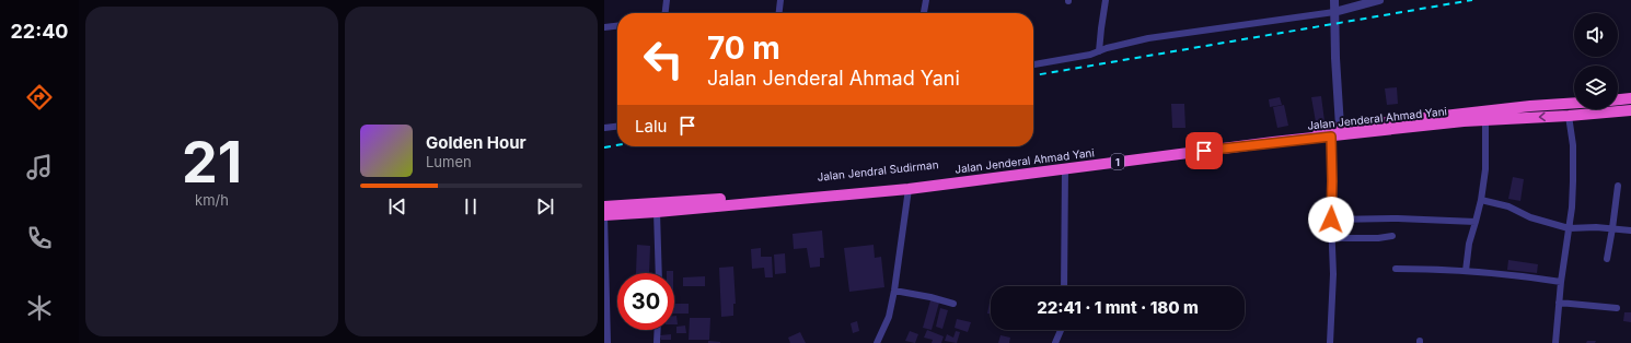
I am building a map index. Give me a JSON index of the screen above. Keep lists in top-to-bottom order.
{
  "streets": {
    "highway": ["Jalan Jenderal Ahmad Yani", "1", "Jalan Jendral Sudirman"]
  },
  "page": {
    "tabs": "22:40",
    "tile": ["21", "km/h"],
    "turn": ["70 m", "Jalan Jenderal Ahmad Yani"],
    "then": "Lalu",
    "song": ["Golden Hour", "Lumen"],
    "limit": "30",
    "trip": "22:41 · 1 mnt · 180 m"
  }
}
